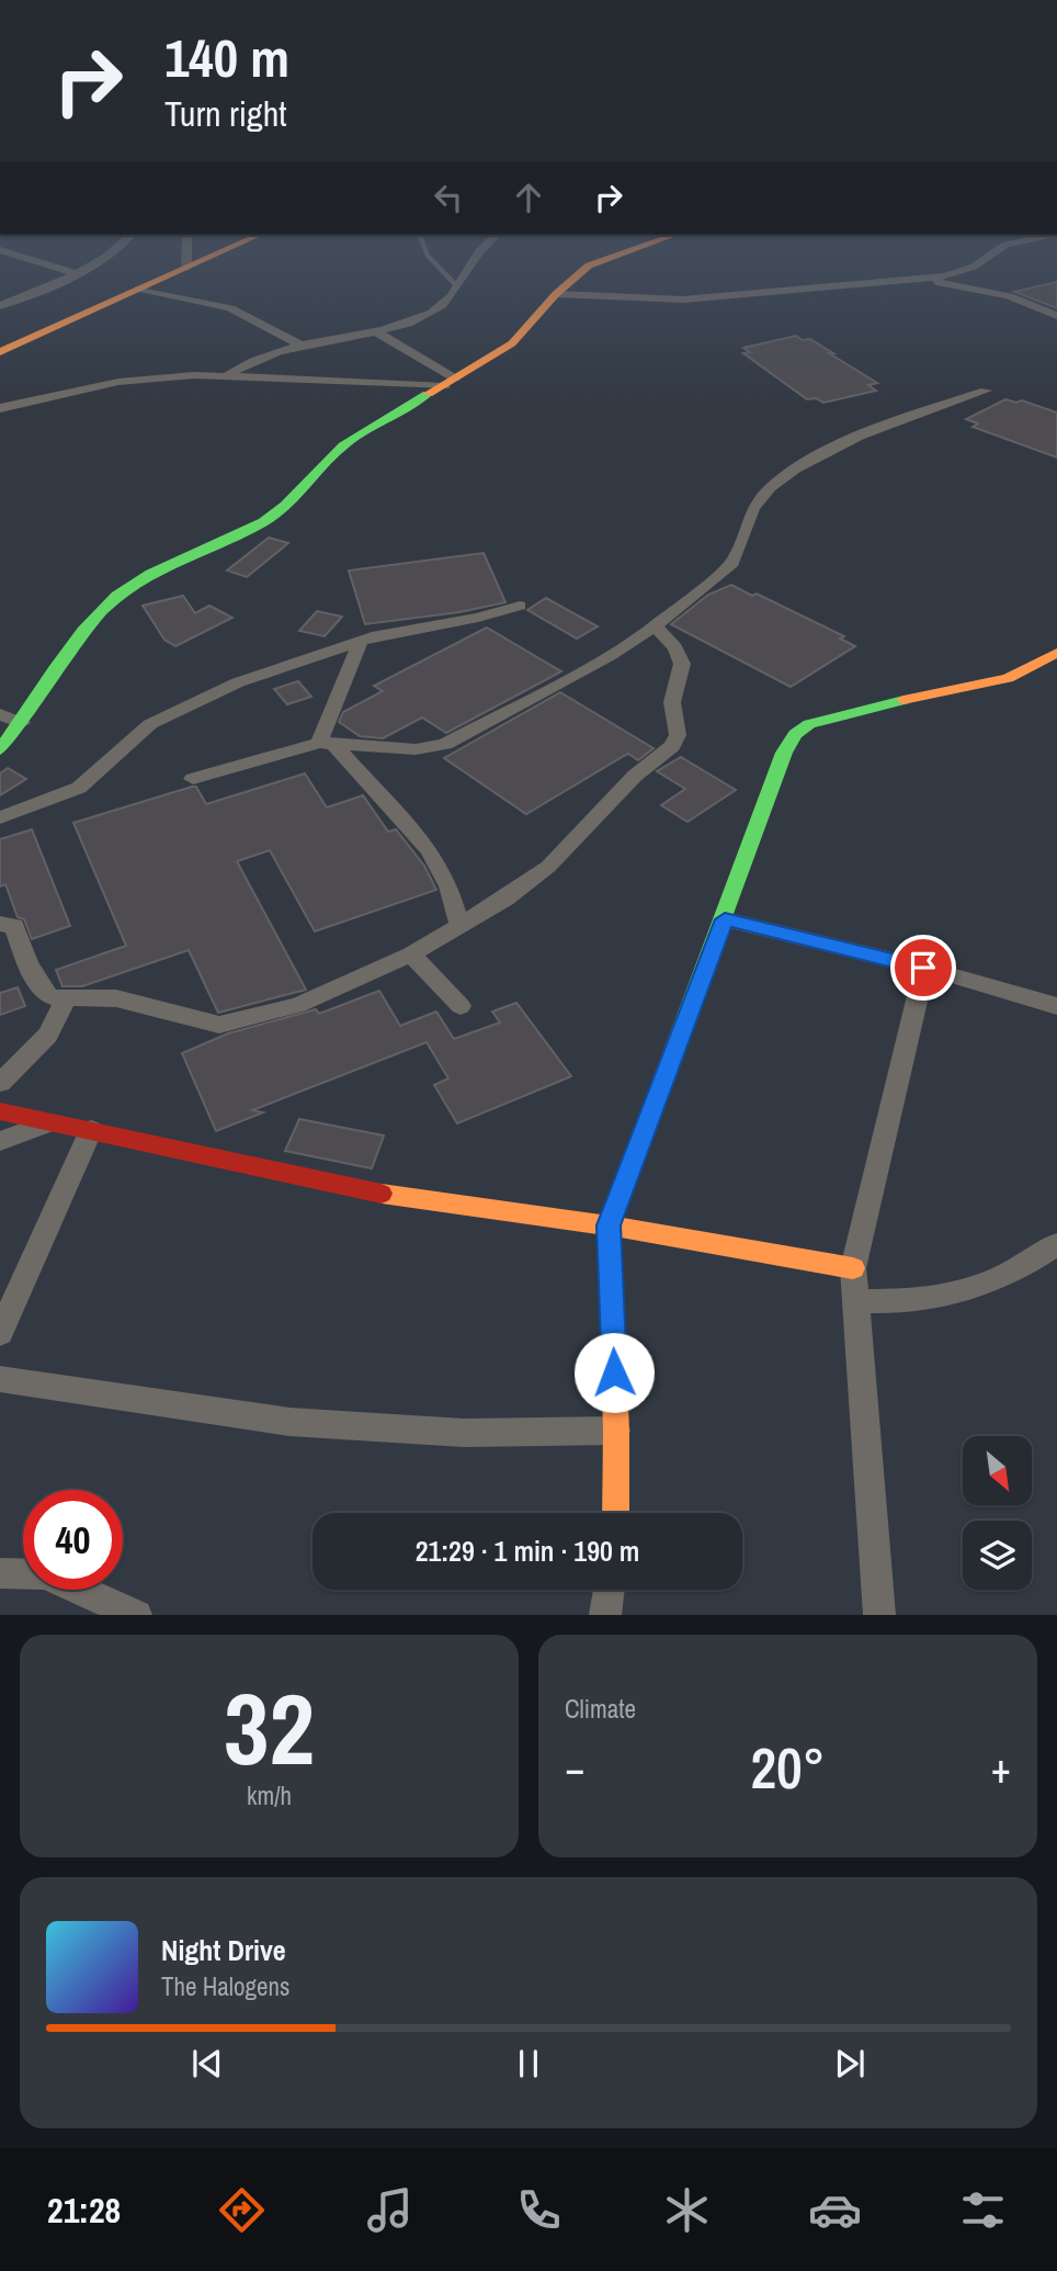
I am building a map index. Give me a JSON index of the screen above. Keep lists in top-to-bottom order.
{
  "north": "bottom right",
  "page": {
    "turn": ["140 m", "Turn right"],
    "limit": "40",
    "trip": "21:29 · 1 min · 190 m",
    "tile": [
      ["32", "km/h"],
      "Climate"
    ],
    "heat": ["−", "20°", "+"],
    "song": ["Night Drive", "The Halogens"],
    "tabs": "21:28"
  }
}
